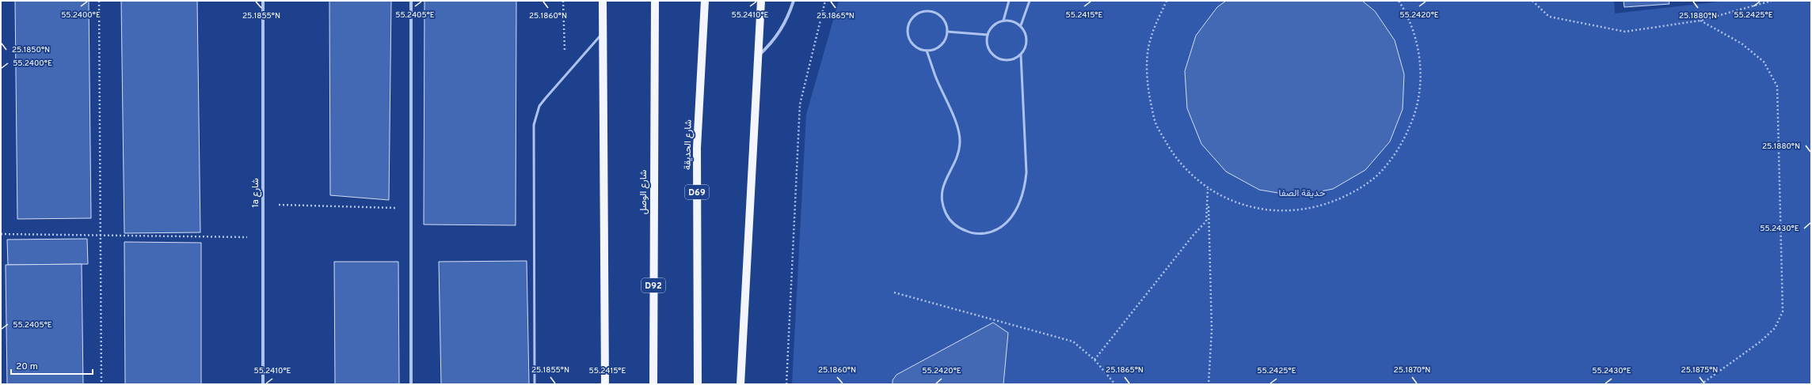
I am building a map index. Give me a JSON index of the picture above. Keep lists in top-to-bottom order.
{
  "streets": {
    "main road": [
      "شارع الحديقة",
      "شارع الوصل",
      "D69",
      "D92"
    ],
    "street": ["1a شارع"]
  },
  "parks": ["حديقة الصفا"],
  "scale_bar": "20 m",
  "coordinates": [
    "55.2405°E",
    "55.2425°E",
    "55.2400°E",
    "55.2410°E",
    "55.2415°E",
    "55.2420°E",
    "25.1865°N",
    "25.1880°N",
    "25.1855°N",
    "25.1860°N",
    "25.1850°N",
    "55.2430°E",
    "25.1870°N",
    "25.1875°N"
  ]
}
